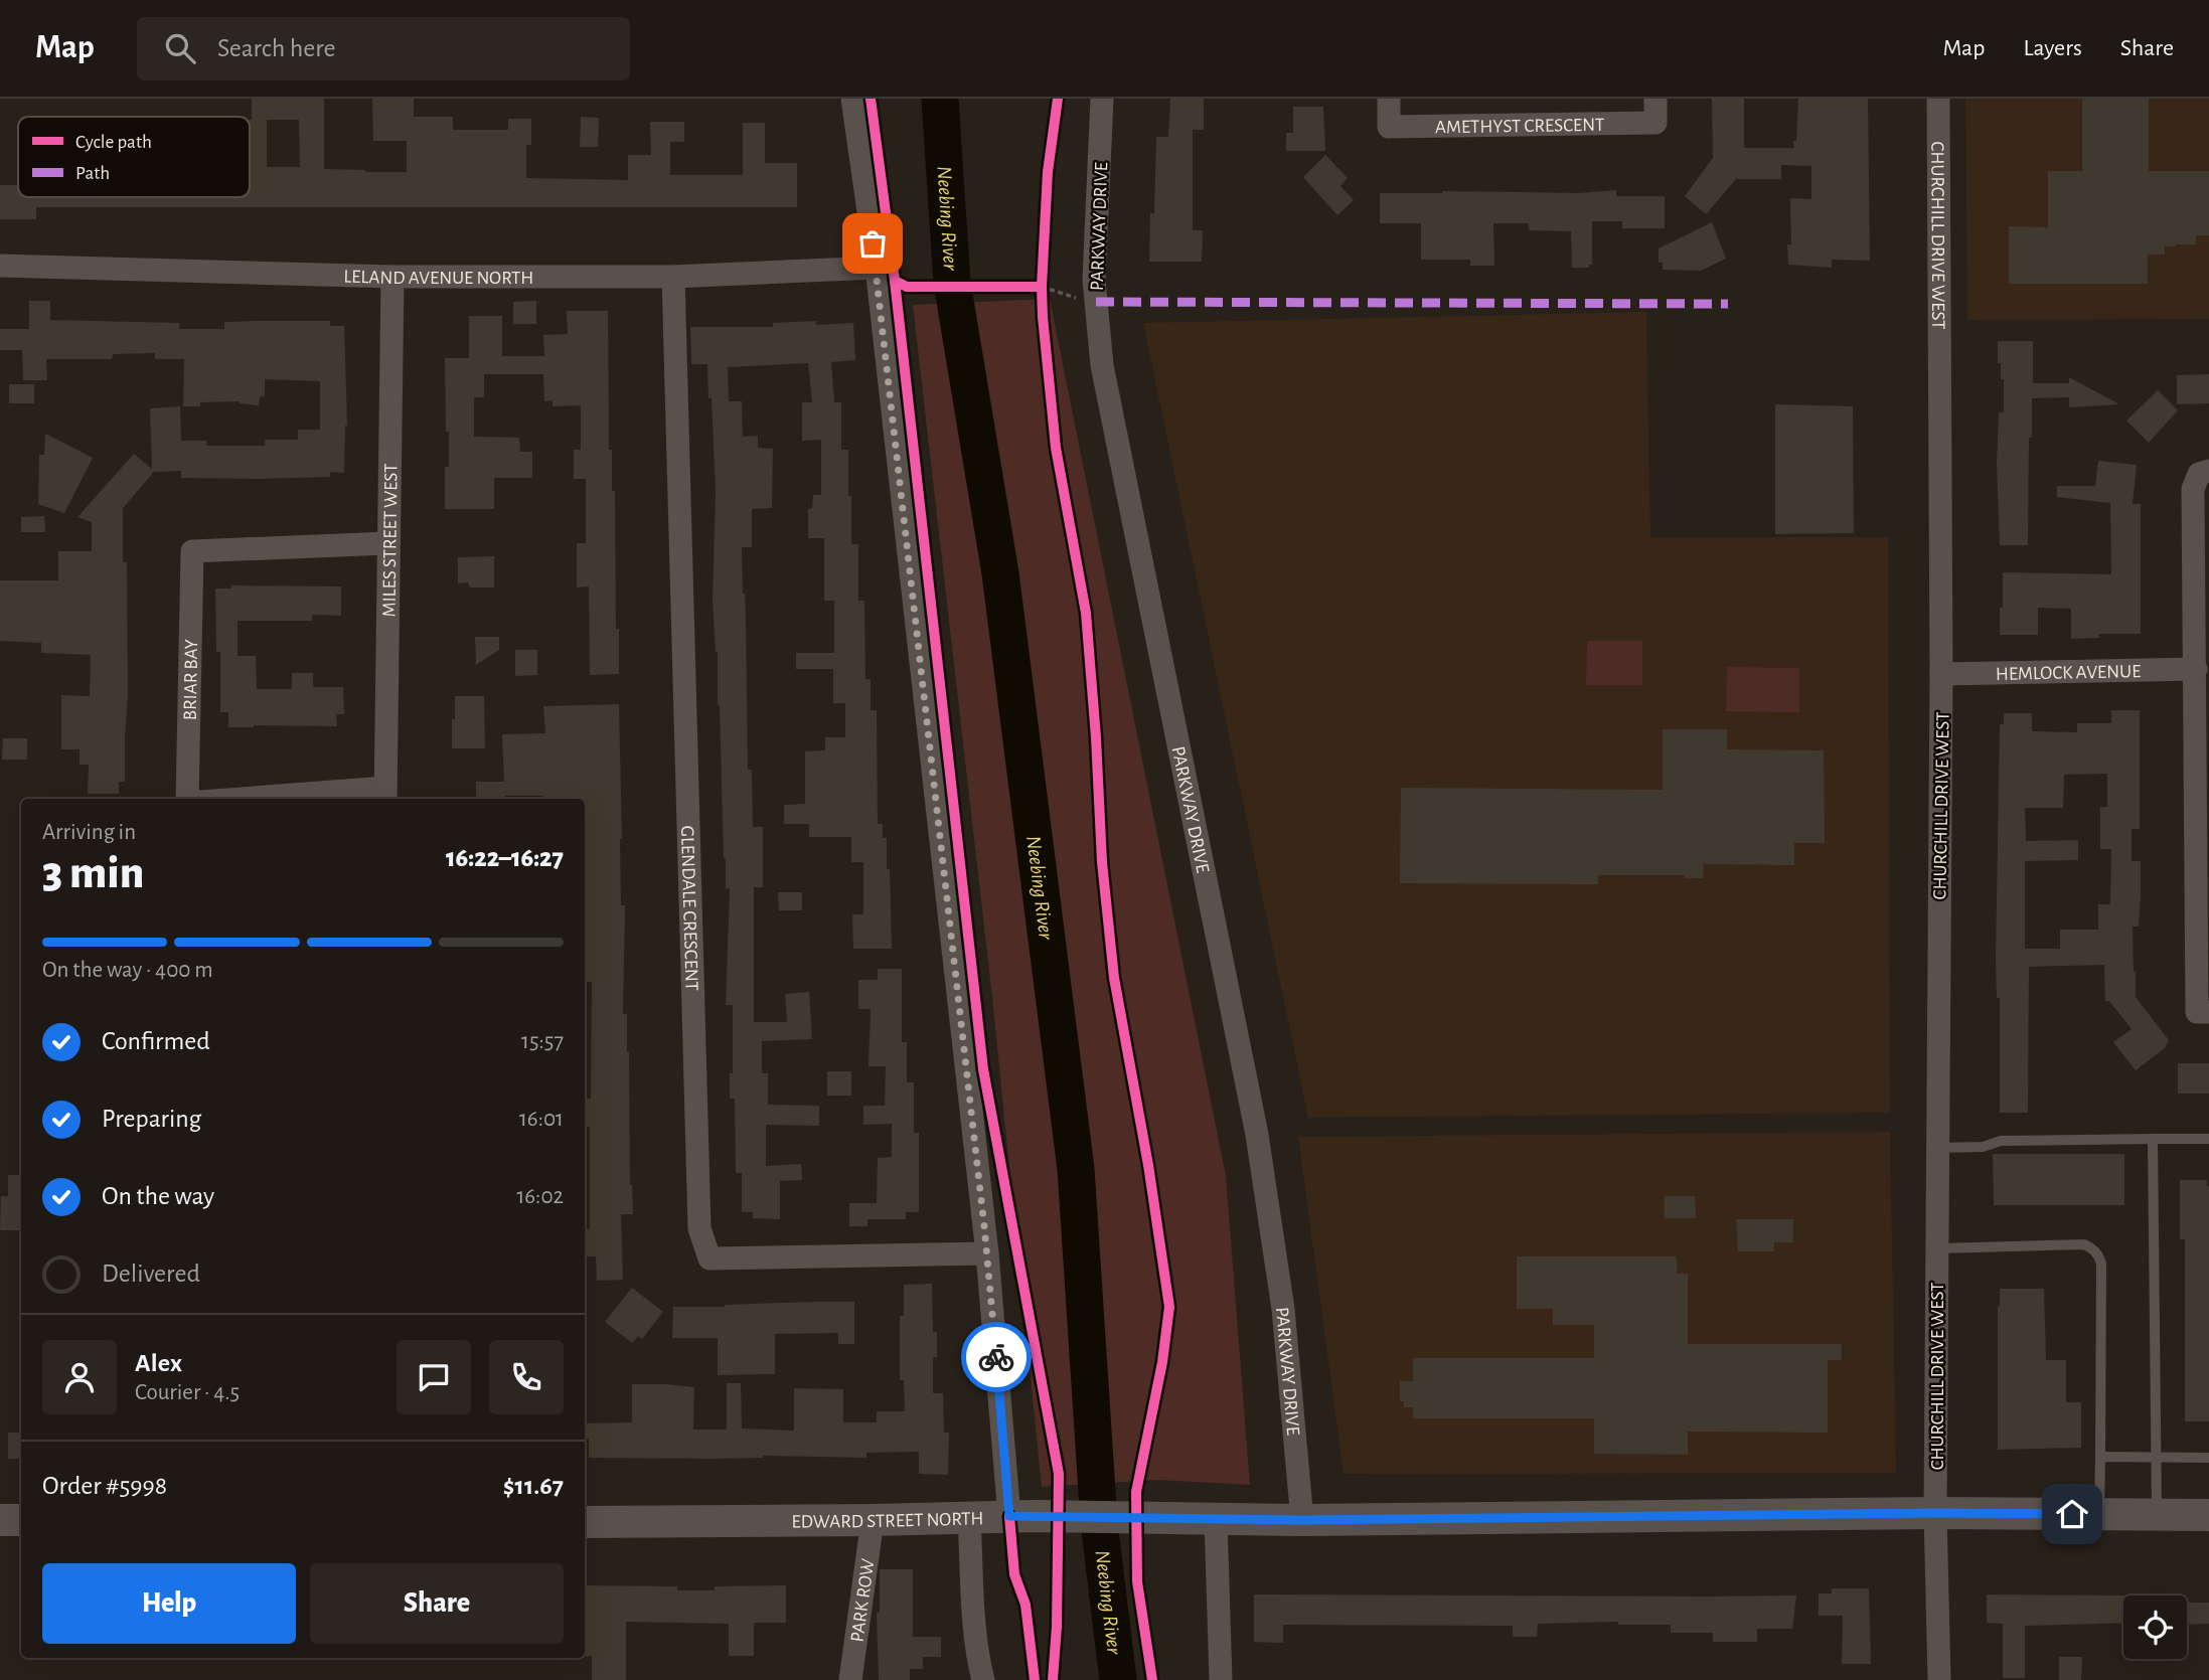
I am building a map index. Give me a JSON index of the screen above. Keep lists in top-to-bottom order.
{
  "streets": {
    "main road": ["EDWARD STREET NORTH"],
    "street": [
      "AMETHYST CRESCENT",
      "PARKWAY DRIVE",
      "CHURCHILL DRIVE WEST",
      "LELAND AVENUE NORTH",
      "MILES STREET WEST",
      "HEMLOCK AVENUE",
      "BRIAR BAY",
      "GLENDALE CRESCENT",
      "PARK ROW"
    ]
  },
  "crossings": [
    ["PARKWAY DRIVE", "EDWARD STREET NORTH"],
    ["CHURCHILL DRIVE WEST", "HEMLOCK AVENUE"],
    ["CHURCHILL DRIVE WEST", "EDWARD STREET NORTH"],
    ["LELAND AVENUE NORTH", "MILES STREET WEST"],
    ["LELAND AVENUE NORTH", "GLENDALE CRESCENT"],
    ["MILES STREET WEST", "BRIAR BAY"],
    ["EDWARD STREET NORTH", "PARK ROW"]
  ],
  "water": ["Neebing River"],
  "legend": ["Cycle path", "Path"],
  "page": {
    "header": "Map",
    "search": "Search here",
    "nav": ["Map", "Layers", "Share"],
    "heading": ["3 min", "Arriving in", "16:22–16:27"],
    "panel": [
      "Alex",
      "Courier · 4.5",
      "Order #5998",
      "$11.67"
    ],
    "bar": "On the way · 400 m",
    "list": [
      ["Confirmed", "15:57"],
      ["Preparing", "16:01"],
      ["On the way", "16:02"],
      "Delivered"
    ],
    "buttons": ["Help", "Share"]
  }
}
